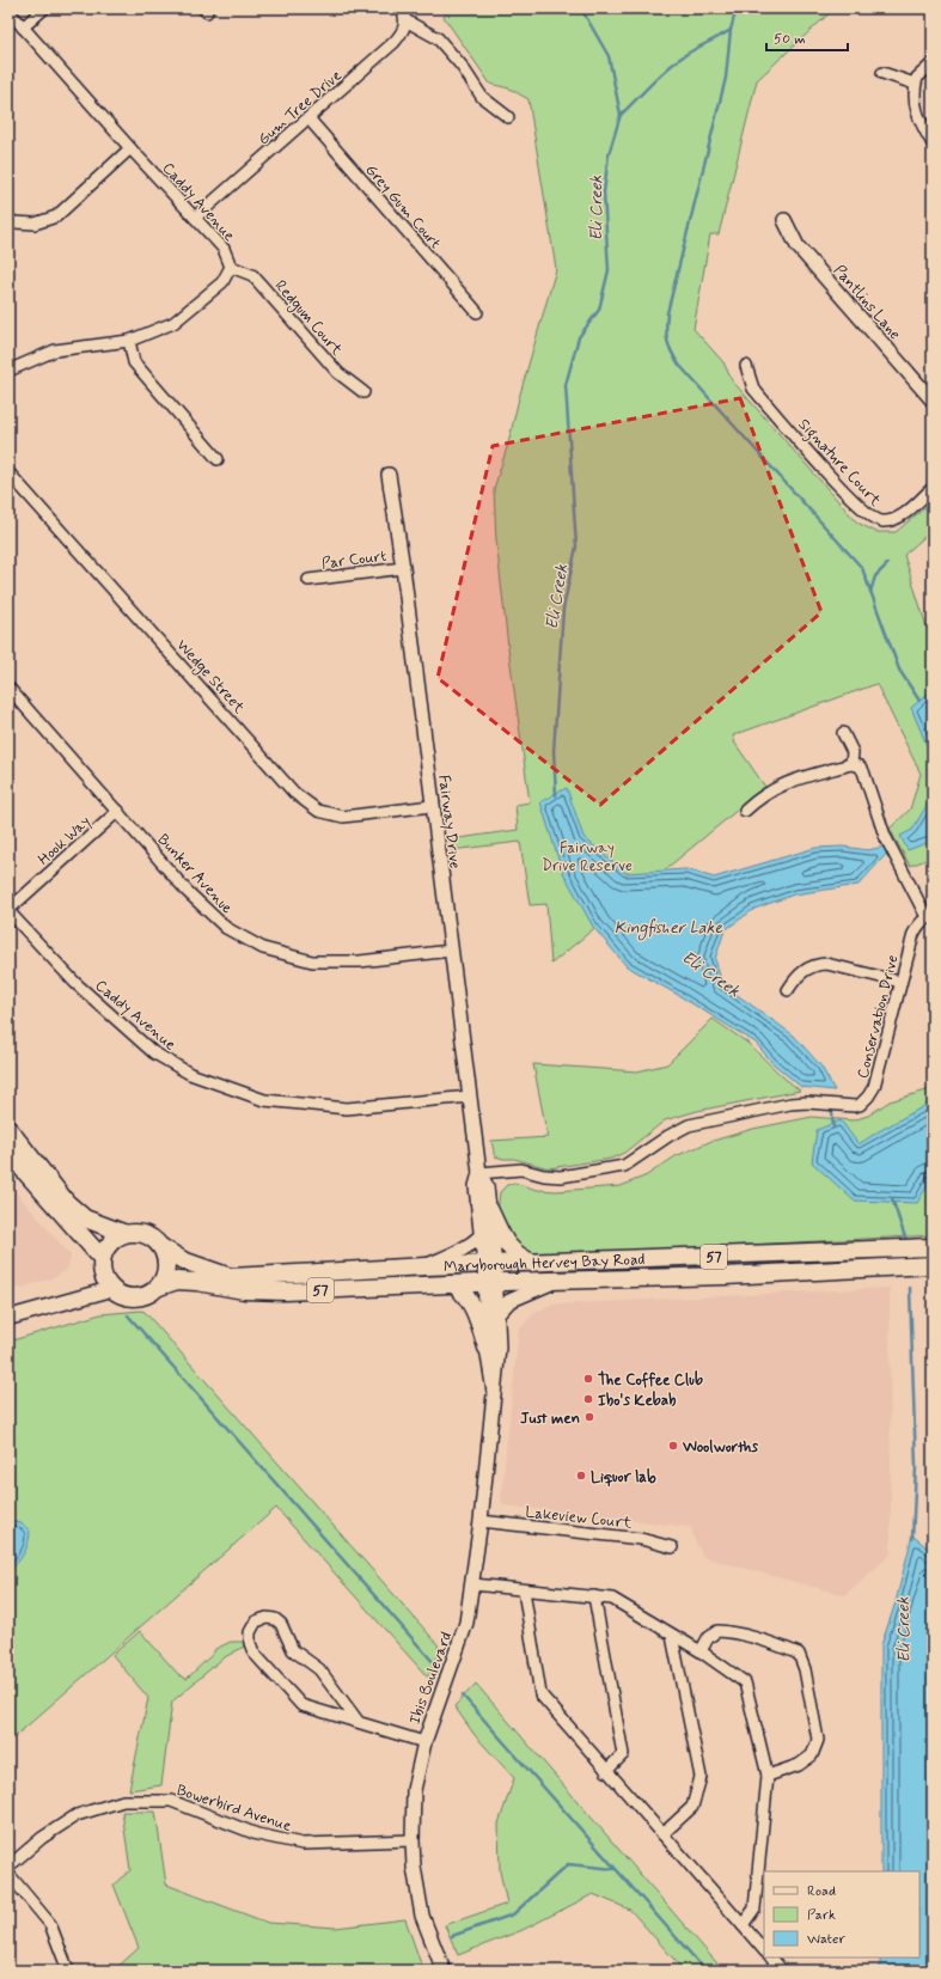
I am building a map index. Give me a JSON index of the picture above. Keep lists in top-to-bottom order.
{
  "streets": {
    "main road": ["57", "Maryborough Hervey Bay Road"],
    "street": [
      "Gum Tree Drive",
      "Caddy Avenue",
      "Grey Gum Court",
      "Pantlins Lane",
      "Redgum Court",
      "Signature Court",
      "Par Court",
      "Wedge Street",
      "Fairway Drive",
      "Hook Way",
      "Bunker Avenue",
      "Conservation Drive",
      "Lakeview Court",
      "Ibis Boulevard",
      "Bowerbird Avenue"
    ]
  },
  "crossings": [
    ["Gum Tree Drive", "Caddy Avenue"],
    ["Gum Tree Drive", "Grey Gum Court"],
    ["Caddy Avenue", "Redgum Court"],
    ["Caddy Avenue", "Fairway Drive"],
    ["Caddy Avenue", "Hook Way"],
    ["Par Court", "Fairway Drive"],
    ["Wedge Street", "Fairway Drive"],
    ["Fairway Drive", "Bunker Avenue"],
    ["Fairway Drive", "Conservation Drive"],
    ["Fairway Drive", "Maryborough Hervey Bay Road"],
    ["Fairway Drive", "Ibis Boulevard"],
    ["Hook Way", "Bunker Avenue"],
    ["57", "Maryborough Hervey Bay Road"],
    ["Maryborough Hervey Bay Road", "Ibis Boulevard"],
    ["Lakeview Court", "Ibis Boulevard"],
    ["Ibis Boulevard", "Bowerbird Avenue"]
  ],
  "water": ["Eli Creek", "Kingfisher Lake"],
  "parks": ["Fairway Drive Reserve"],
  "places": [
    "The Coffee Club",
    "Ibo's Kebab",
    "Just men",
    "Woolworths",
    "Liquor lab"
  ],
  "legend": ["Road", "Park", "Water"],
  "scale_bar": "50 m"
}
